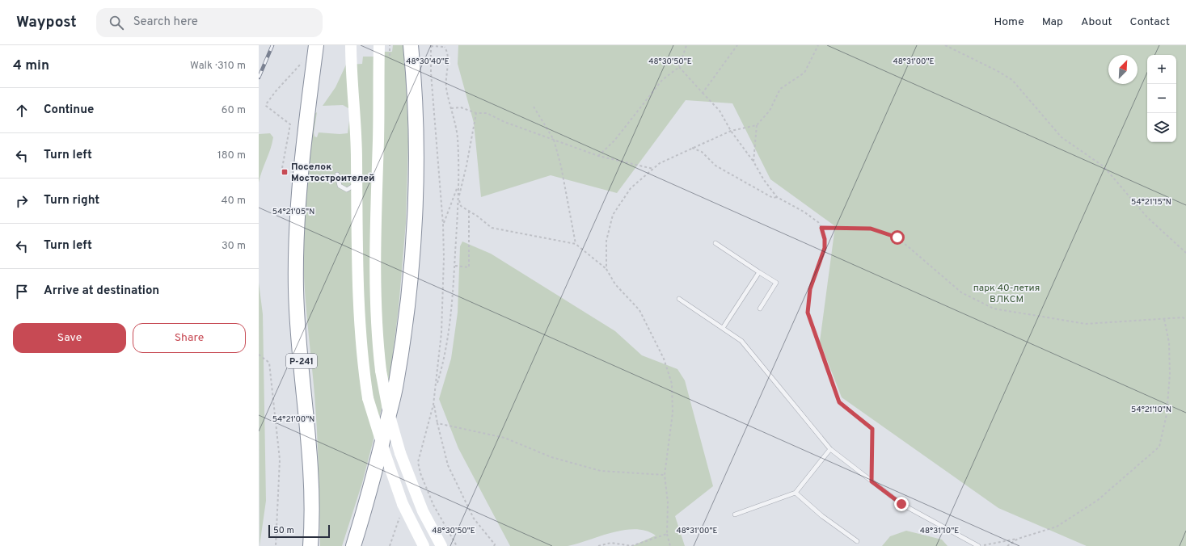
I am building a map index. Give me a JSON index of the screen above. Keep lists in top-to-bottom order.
{
  "streets": {
    "highway": ["Р-241"]
  },
  "parks": ["парк 40-летия ВЛКСМ"],
  "places": {
    "transit": ["Поселок Мостостроителей"]
  },
  "scale_bar": "50 m",
  "north": "top right",
  "page": {
    "header": "Waypost",
    "search": "Search here",
    "nav": [
      "Home",
      "Map",
      "About",
      "Contact"
    ],
    "heading": ["4 min", "Walk · 310 m"],
    "map_buttons": ["+", "−"],
    "list": [
      ["Continue", "60 m"],
      ["Turn left", "180 m"],
      ["Turn right", "40 m"],
      ["Turn left", "30 m"],
      "Arrive at destination"
    ],
    "buttons": ["Save", "Share"],
    "scale": "50 m"
  },
  "coordinates": [
    "48°30'40\"E",
    "48°30'50\"E",
    "48°31'00\"E",
    "54°21'15\"N",
    "54°21'05\"N",
    "54°21'10\"N",
    "54°21'00\"N",
    "48°31'10\"E"
  ]
}
